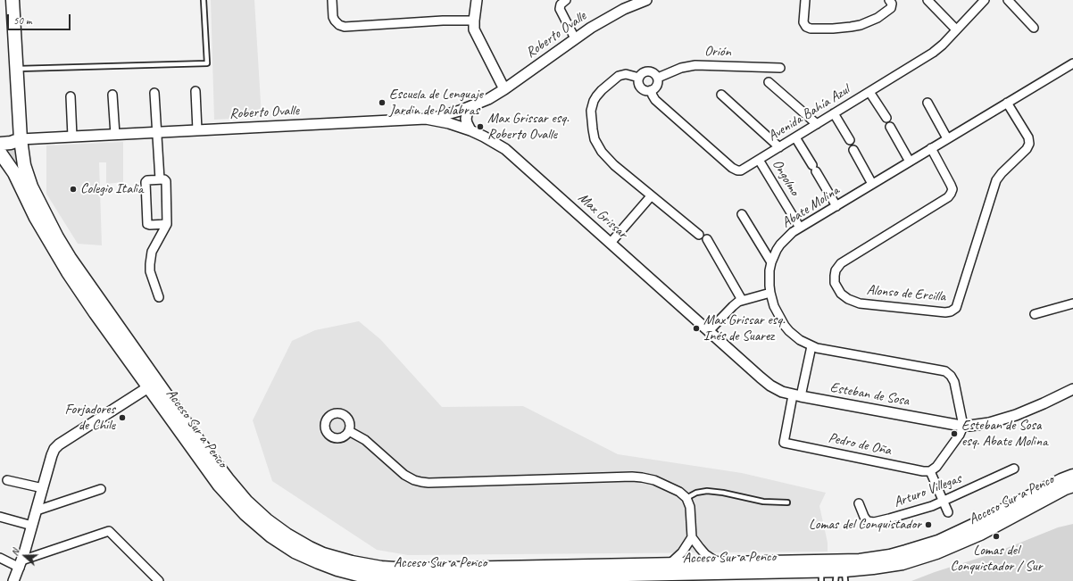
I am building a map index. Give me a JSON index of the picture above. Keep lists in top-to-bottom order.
{
  "streets": {
    "main road": ["Acceso Sur a Penco"],
    "street": [
      "Roberto Ovalle",
      "Orión",
      "Avenida Bahía Azul",
      "Ongolmo",
      "Abate Molina",
      "Max Grissar",
      "Alonso de Ercilla",
      "Esteban de Sosa",
      "Pedro de Oña",
      "Arturo Villegas"
    ]
  },
  "crossings": [
    ["Roberto Ovalle", "Max Grissar"],
    ["Roberto Ovalle", "Acceso Sur a Penco"],
    ["Orión", "Avenida Bahía Azul"],
    ["Avenida Bahía Azul", "Ongolmo"],
    ["Ongolmo", "Abate Molina"],
    ["Abate Molina", "Alonso de Ercilla"],
    ["Abate Molina", "Esteban de Sosa"],
    ["Max Grissar", "Esteban de Sosa"],
    ["Esteban de Sosa", "Pedro de Oña"]
  ],
  "places": [
    "Escuela de Lenguaje Jardin de Palabras",
    "Max Grissar esq. Roberto Ovalle",
    "Colegio Italia",
    "Max Grissar esq. Inés de Suarez",
    "Forjadores de Chile",
    "Esteban de Sosa esq. Abate Molina",
    "Lomas del Conquistador",
    "Lomas del Conquistador / Sur"
  ],
  "scale_bar": "50 m",
  "north": "left"
}
